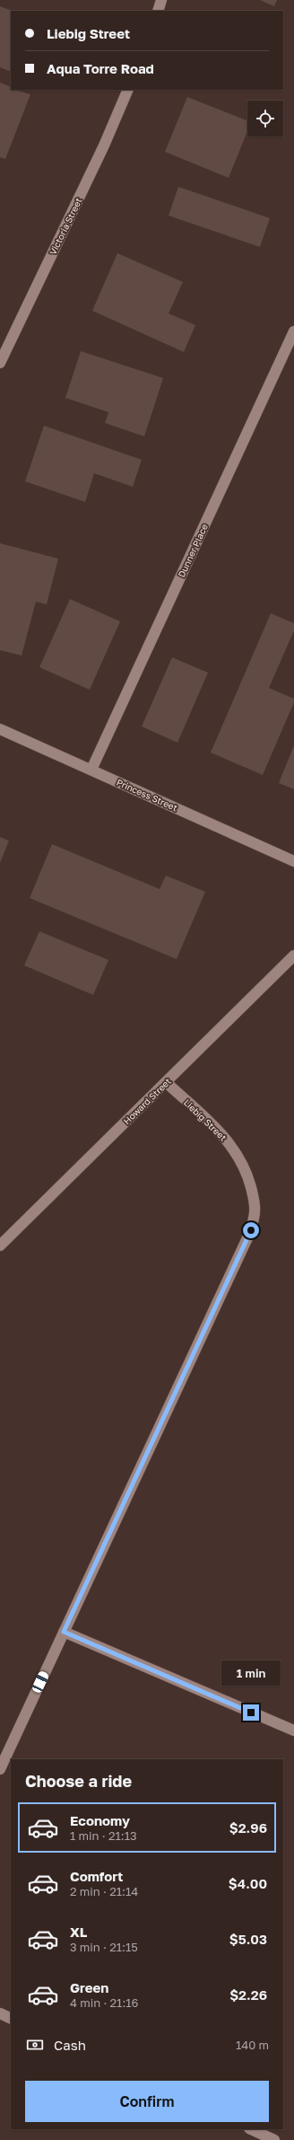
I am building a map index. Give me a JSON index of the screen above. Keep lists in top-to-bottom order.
{
  "streets": {
    "street": [
      "Victoria Street",
      "Dunner Place",
      "Princess Street",
      "Howard Street",
      "Liebig Street"
    ]
  },
  "crossings": [
    ["Dunner Place", "Princess Street"],
    ["Howard Street", "Liebig Street"]
  ],
  "page": {
    "banner": ["Liebig Street", "Aqua Torre Road"],
    "bubble": "1 min",
    "heading": "Choose a ride",
    "list": [
      {
        "name": "Economy",
        "note": "1 min · 21:13",
        "value": "$2.96"
      },
      {
        "name": "Comfort",
        "note": "2 min · 21:14",
        "value": "$4.00"
      },
      {
        "name": "XL",
        "note": "3 min · 21:15",
        "value": "$5.03"
      },
      {
        "name": "Green",
        "note": "4 min · 21:16",
        "value": "$2.26"
      }
    ],
    "pay": ["Cash", "140 m"],
    "buttons": "Confirm"
  }
}
